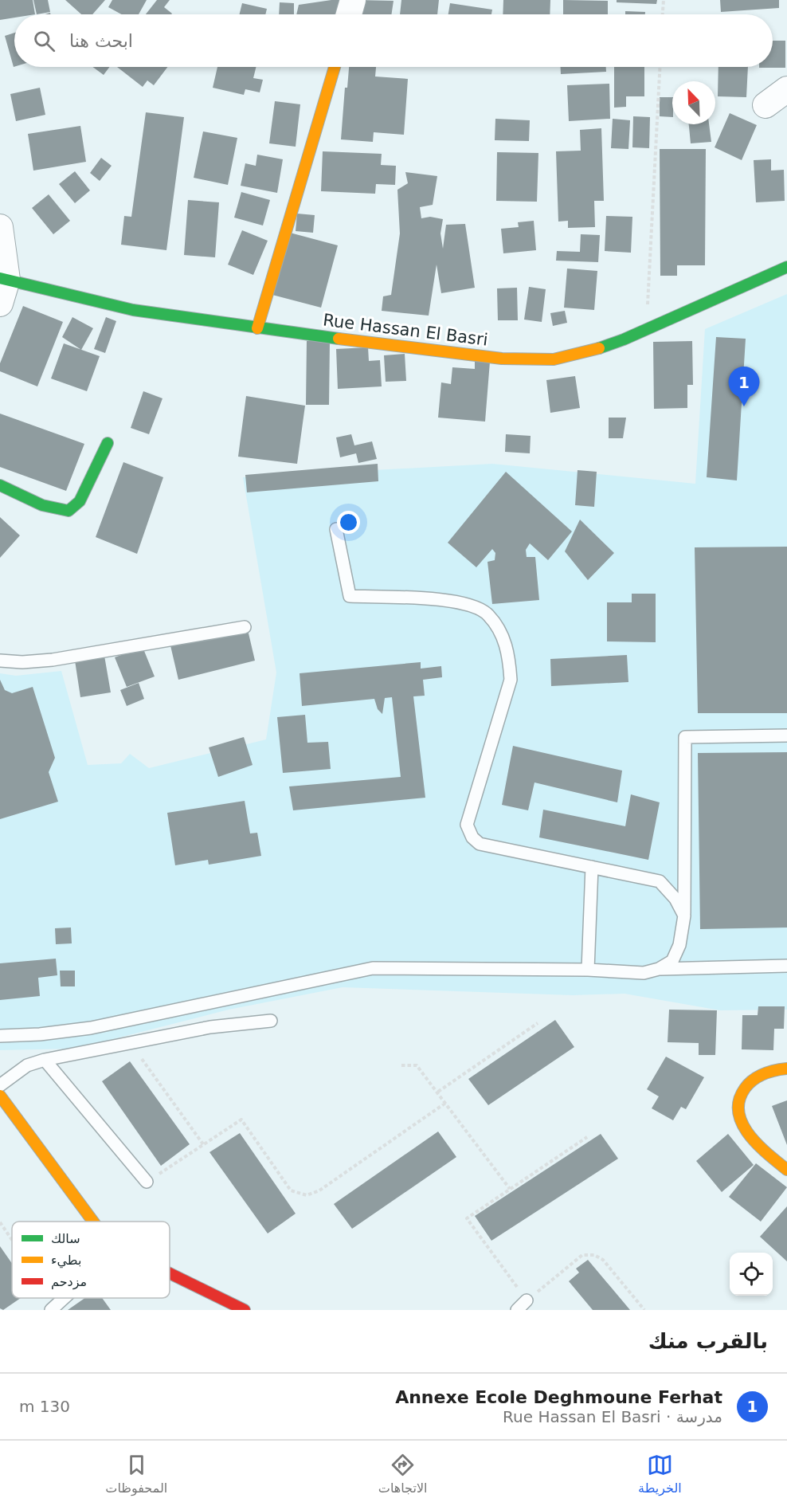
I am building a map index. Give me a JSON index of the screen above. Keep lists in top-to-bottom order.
{
  "streets": {
    "street": ["Rue Hassan El Basri"]
  },
  "legend": ["سالك", "بطيء", "مزدحم"],
  "north": "top left",
  "page": {
    "search": "ابحث هنا",
    "pins": "1",
    "heading": "بالقرب منك",
    "list": [
      {
        "mark": "1",
        "name": "Annexe Ecole Deghmoune Ferhat",
        "note": "مدرسة · Rue Hassan El Basri",
        "value": "130 m"
      }
    ],
    "nav": ["الخريطة", "الاتجاهات", "المحفوظات"]
  }
}
